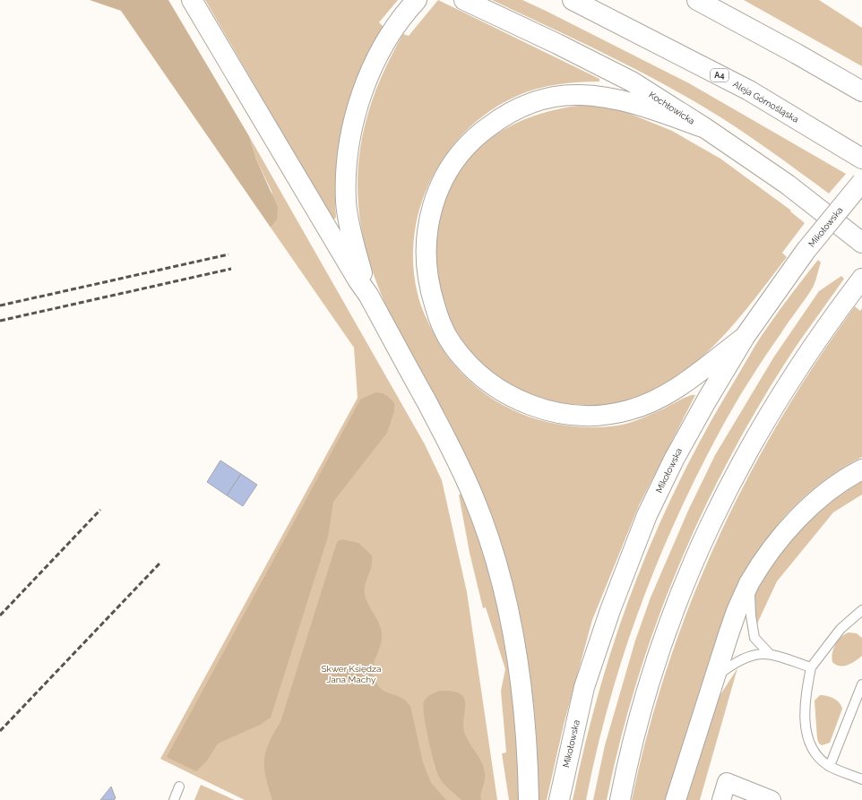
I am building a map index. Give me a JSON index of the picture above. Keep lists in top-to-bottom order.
{
  "streets": {
    "main road": [
      "A4",
      "Aleja Górnośląska",
      "Kochłowicka",
      "Mikołowska"
    ]
  },
  "parks": ["Skwer Księdza Jana Machy"]
}
